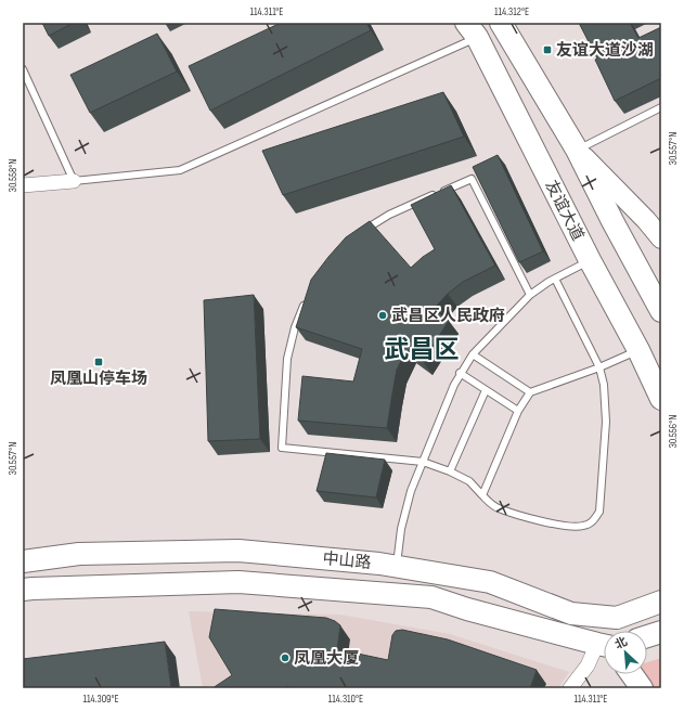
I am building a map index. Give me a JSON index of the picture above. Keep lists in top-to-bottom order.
{
  "streets": {
    "main road": ["友谊大道", "中山路"]
  },
  "districts": ["武昌区"],
  "places": {
    "transit": ["友谊大道沙湖", "凤凰山停车场"],
    "other": ["武昌区人民政府", "凤凰大厦"]
  },
  "north": "top left",
  "coordinates": [
    "114.311°E",
    "114.312°E",
    "30.557°N",
    "30.558°N",
    "30.556°N",
    "114.309°E",
    "114.310°E"
  ]
}
